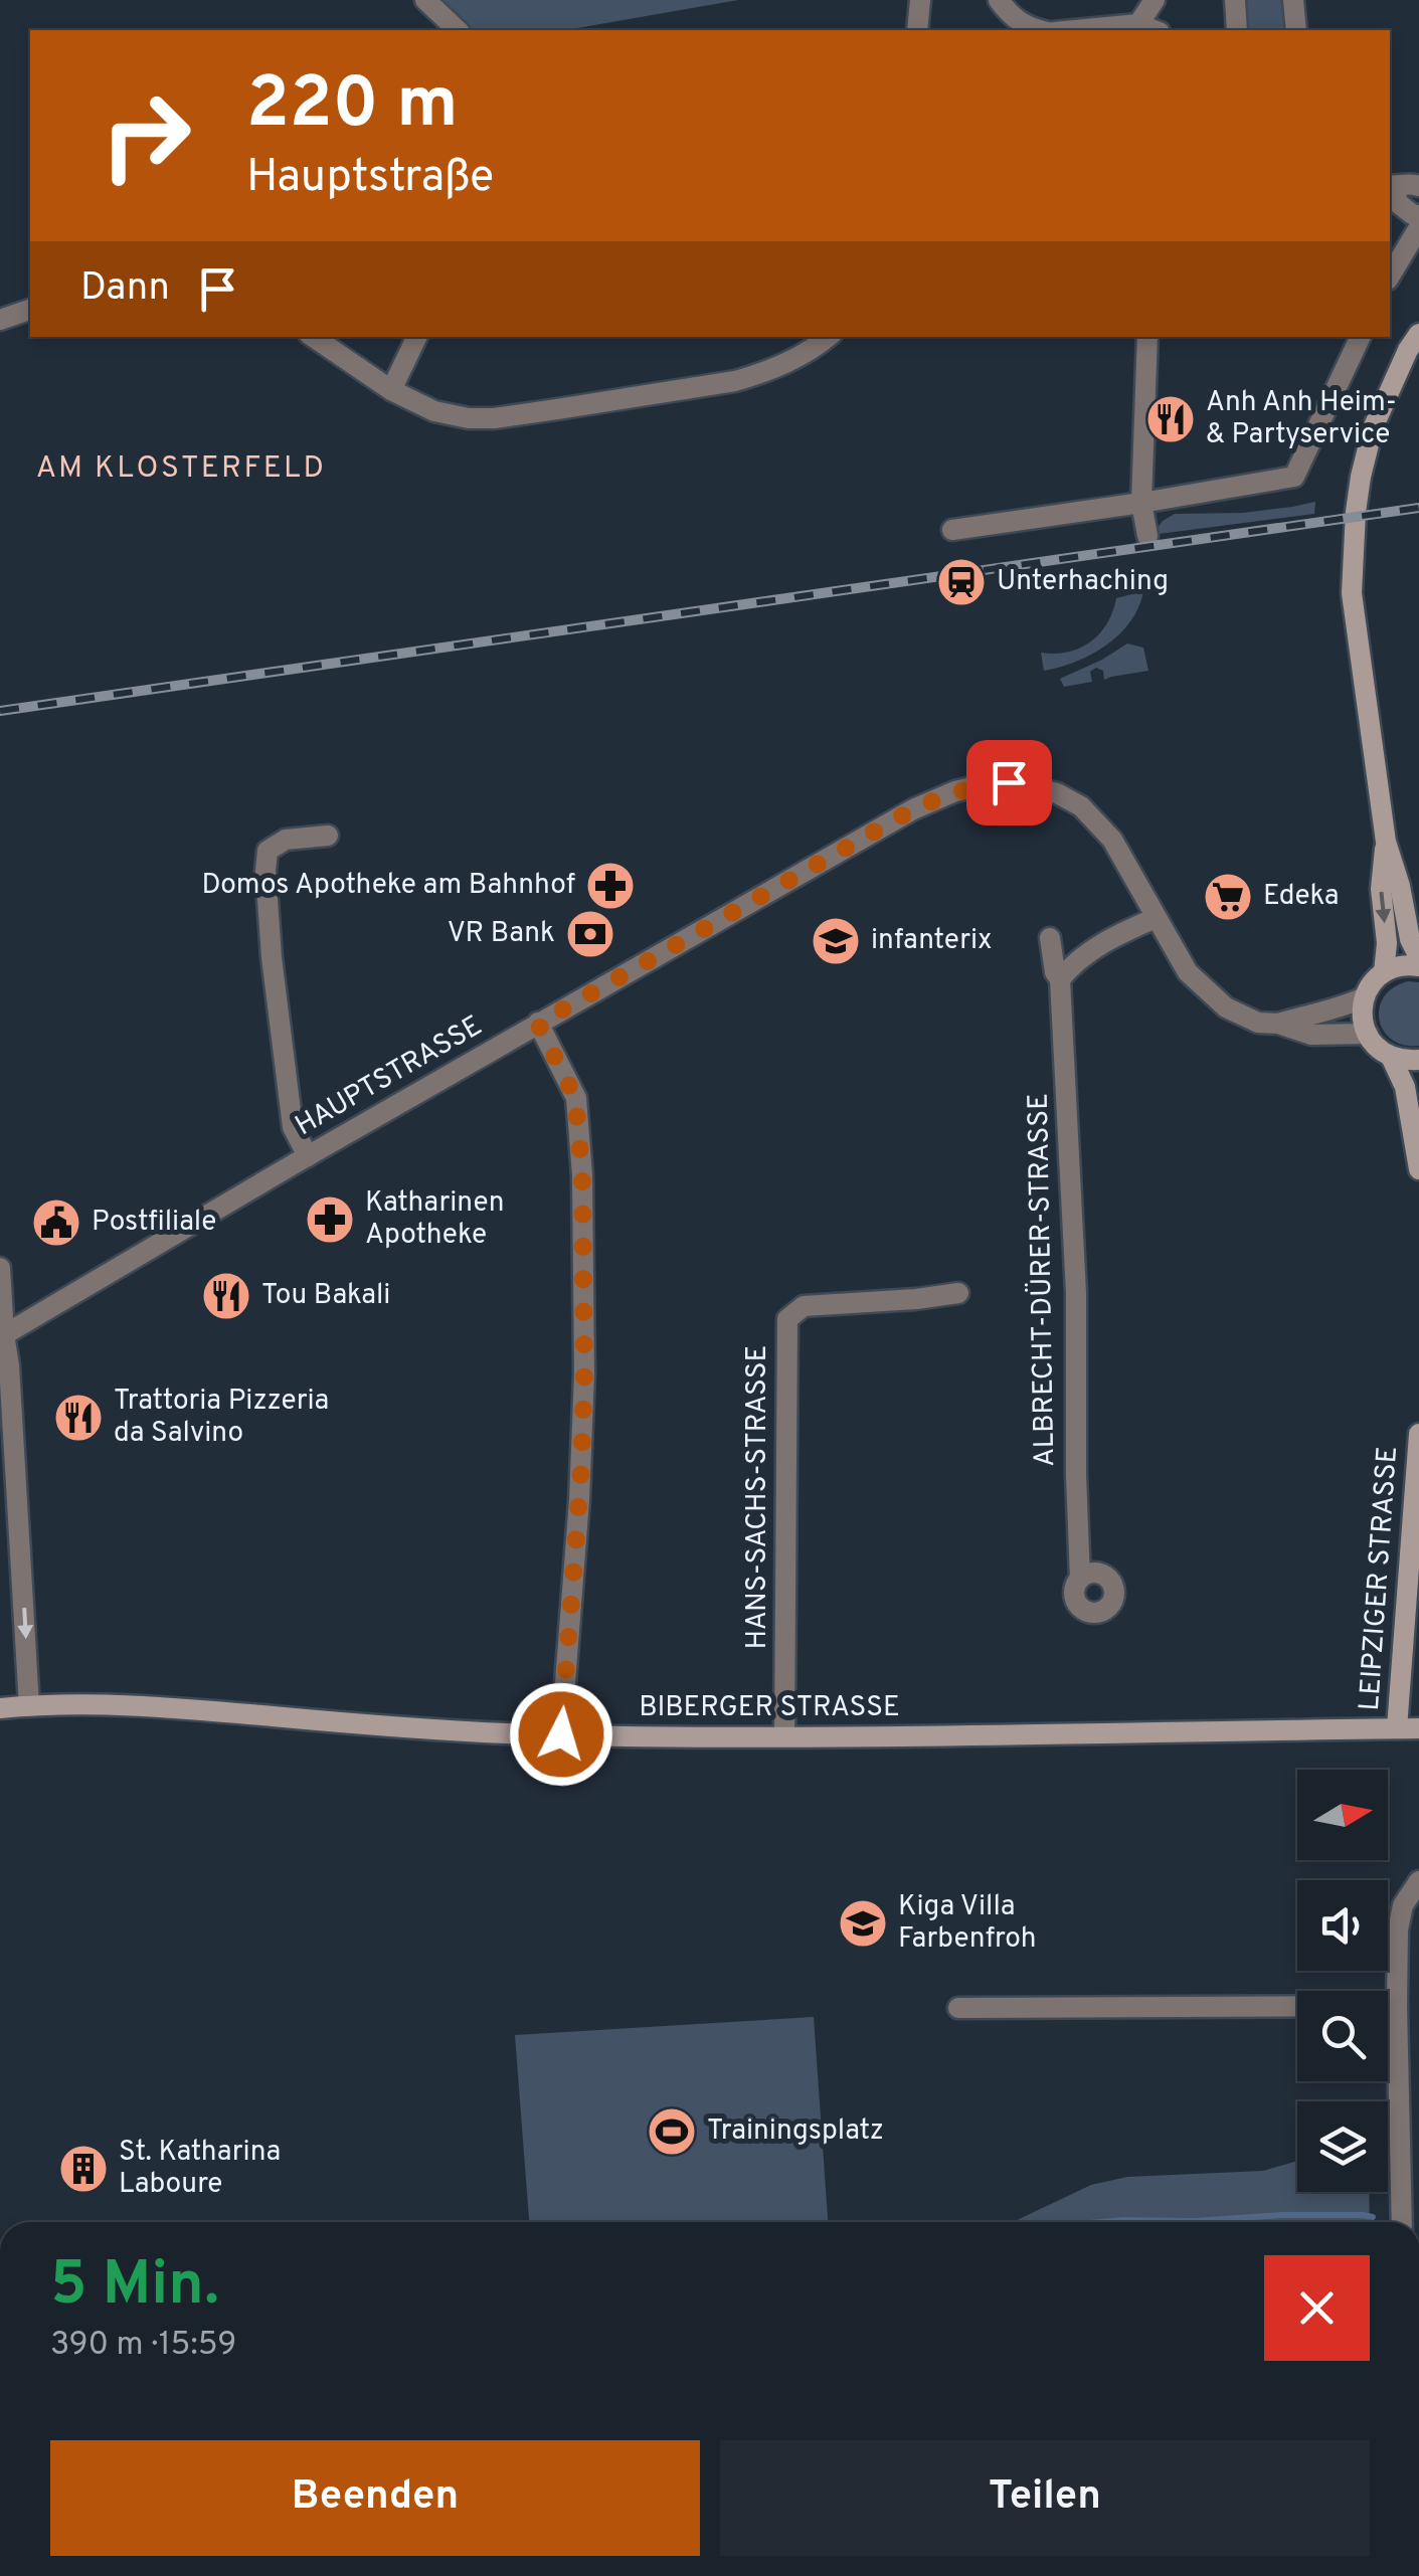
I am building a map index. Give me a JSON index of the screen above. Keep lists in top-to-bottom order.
{
  "streets": {
    "main road": ["LEIPZIGER STRASSE", "BIBERGER STRASSE"],
    "street": ["HAUPTSTRASSE", "ALBRECHT-DÜRER-STRASSE", "HANS-SACHS-STRASSE"]
  },
  "crossings": [
    ["HANS-SACHS-STRASSE", "BIBERGER STRASSE"],
    ["LEIPZIGER STRASSE", "BIBERGER STRASSE"]
  ],
  "districts": ["AM KLOSTERFELD"],
  "places": {
    "restaurant": ["Anh Anh Heim- & Partyservice", "Tou Bakali", "Trattoria Pizzeria da Salvino"],
    "station": ["Unterhaching"],
    "pharmacy": ["Domos Apotheke am Bahnhof", "Katharinen Apotheke"],
    "supermarket": ["Edeka"],
    "bank": ["VR Bank"],
    "school or university": ["infanterix", "Kiga Villa Farbenfroh"],
    "public building": ["Postfiliale"],
    "sports": ["Trainingsplatz"],
    "building": ["St. Katharina Laboure"]
  },
  "north": "right",
  "page": {
    "turn": ["220 m", "Hauptstraße"],
    "then": "Dann",
    "heading": ["5 Min.", "390 m · 15:59"],
    "buttons": ["Beenden", "Teilen"]
  }
}
